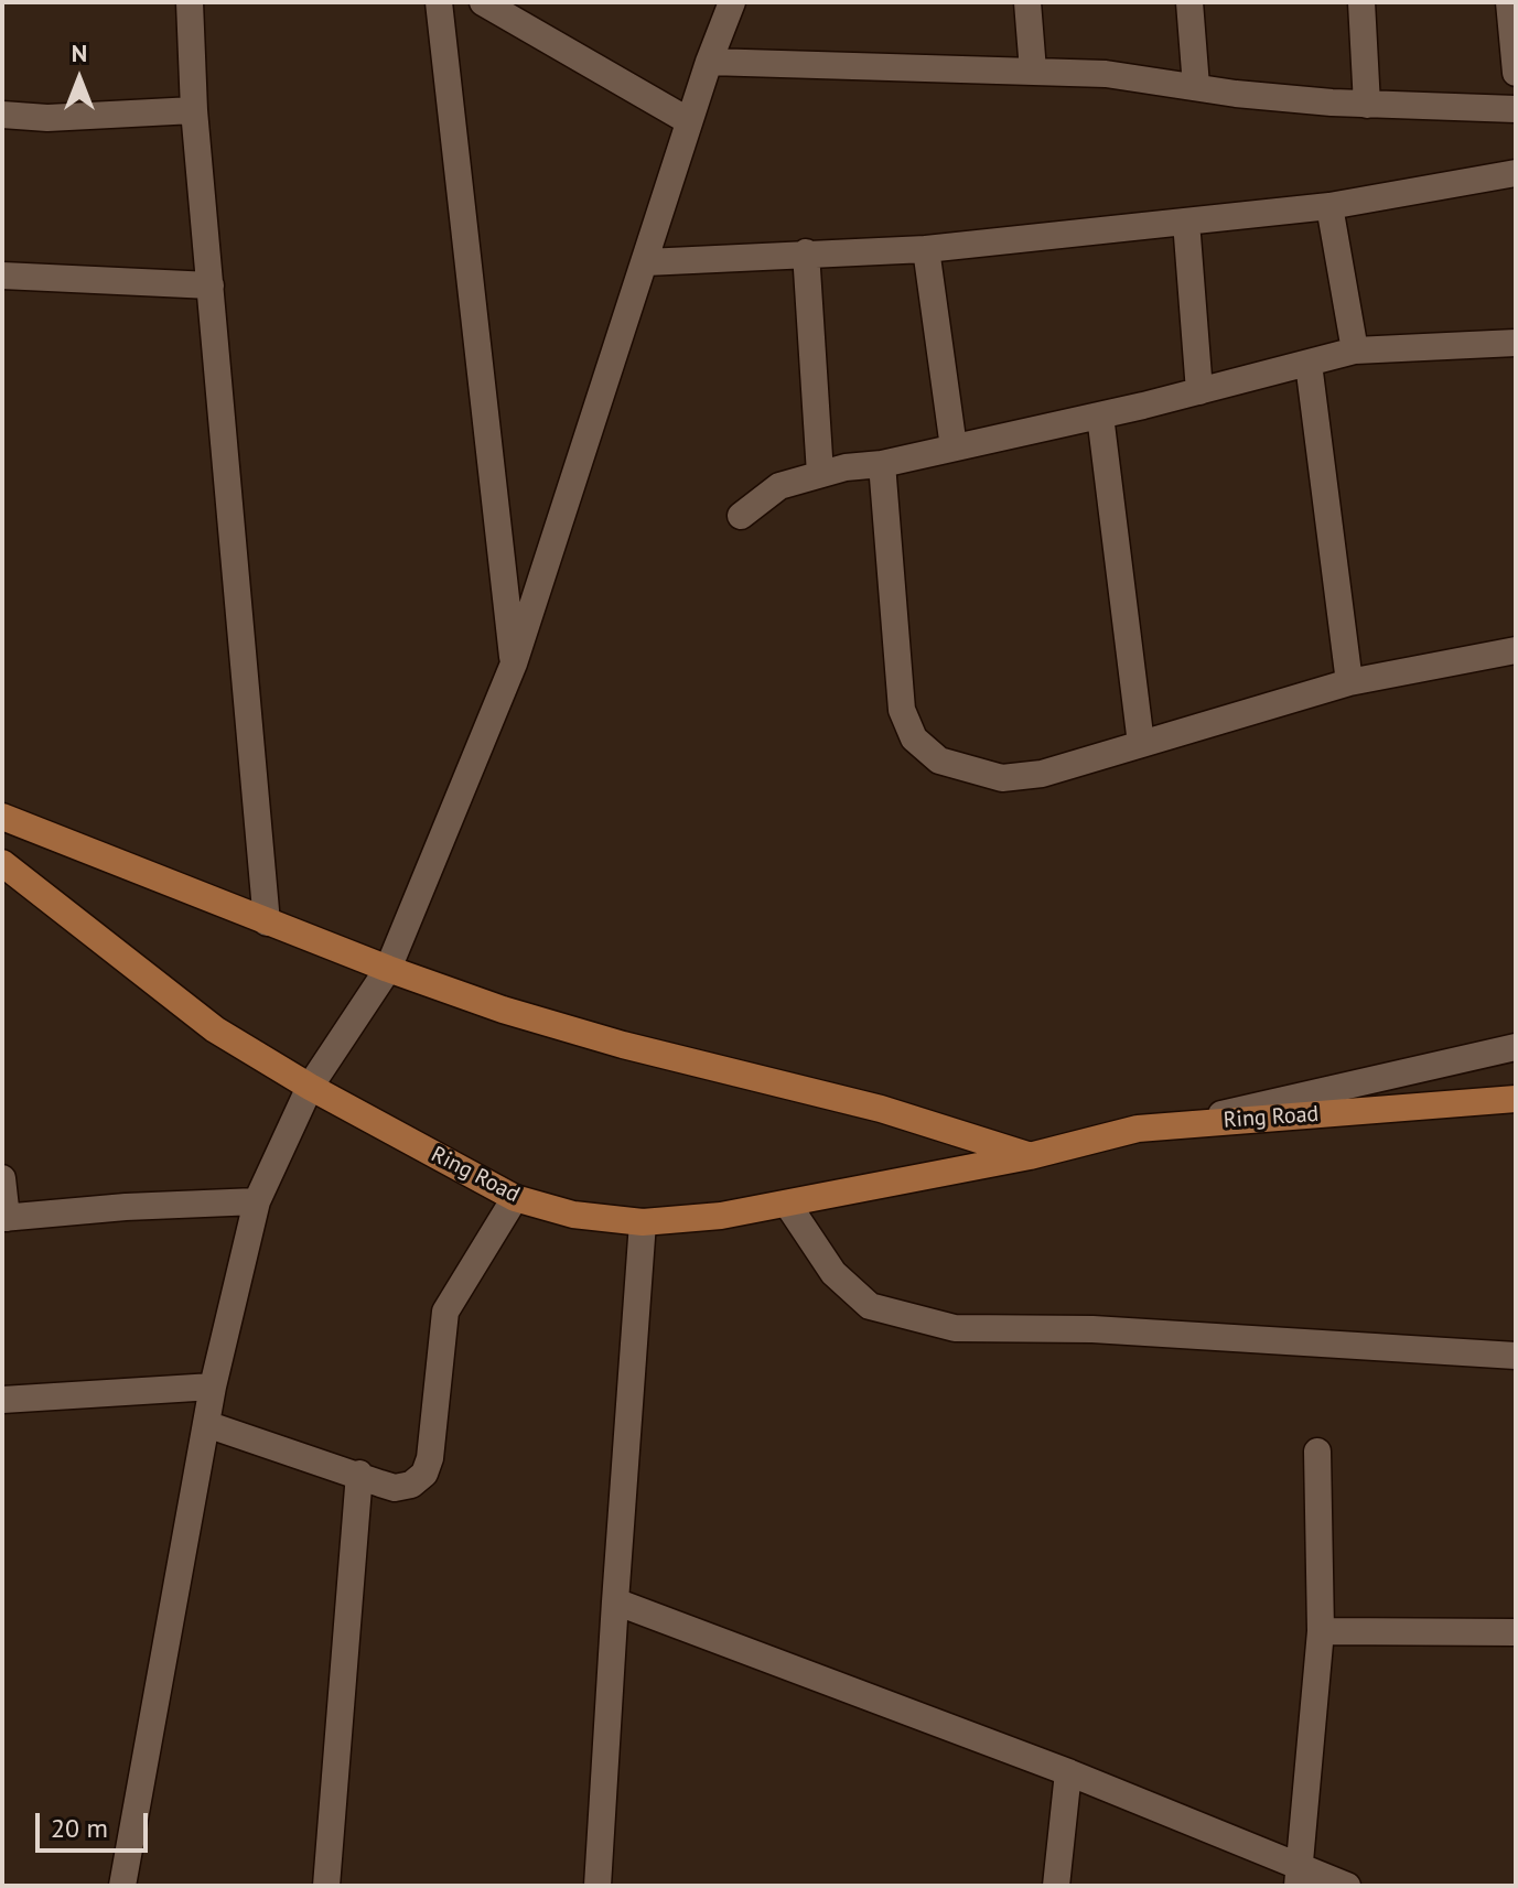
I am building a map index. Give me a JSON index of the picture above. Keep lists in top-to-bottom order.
{
  "streets": {
    "main road": ["Ring Road"]
  },
  "scale_bar": "20 m",
  "north": "top"
}
